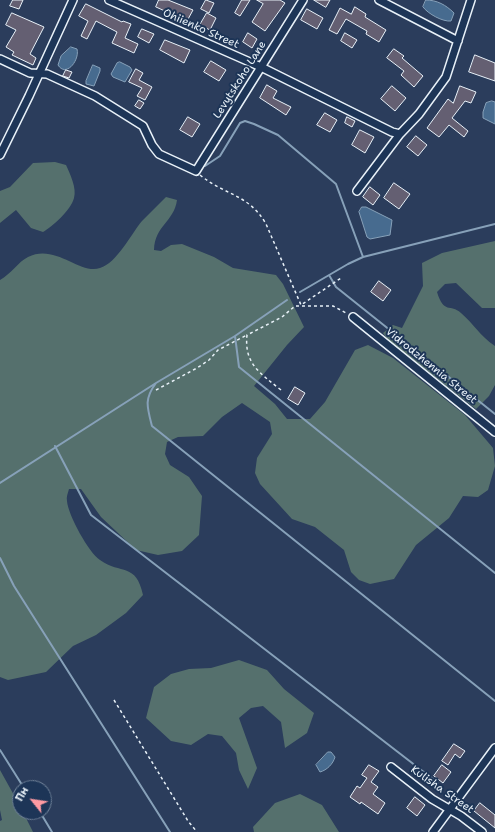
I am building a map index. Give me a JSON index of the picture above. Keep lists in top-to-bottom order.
{
  "streets": {
    "street": [
      "Ohiienko Street",
      "Levytskoho Lane",
      "Vidrodzhennia Street",
      "Kulisha Street"
    ]
  },
  "crossings": [
    ["Ohiienko Street", "Levytskoho Lane"]
  ],
  "north": "top left"
}
